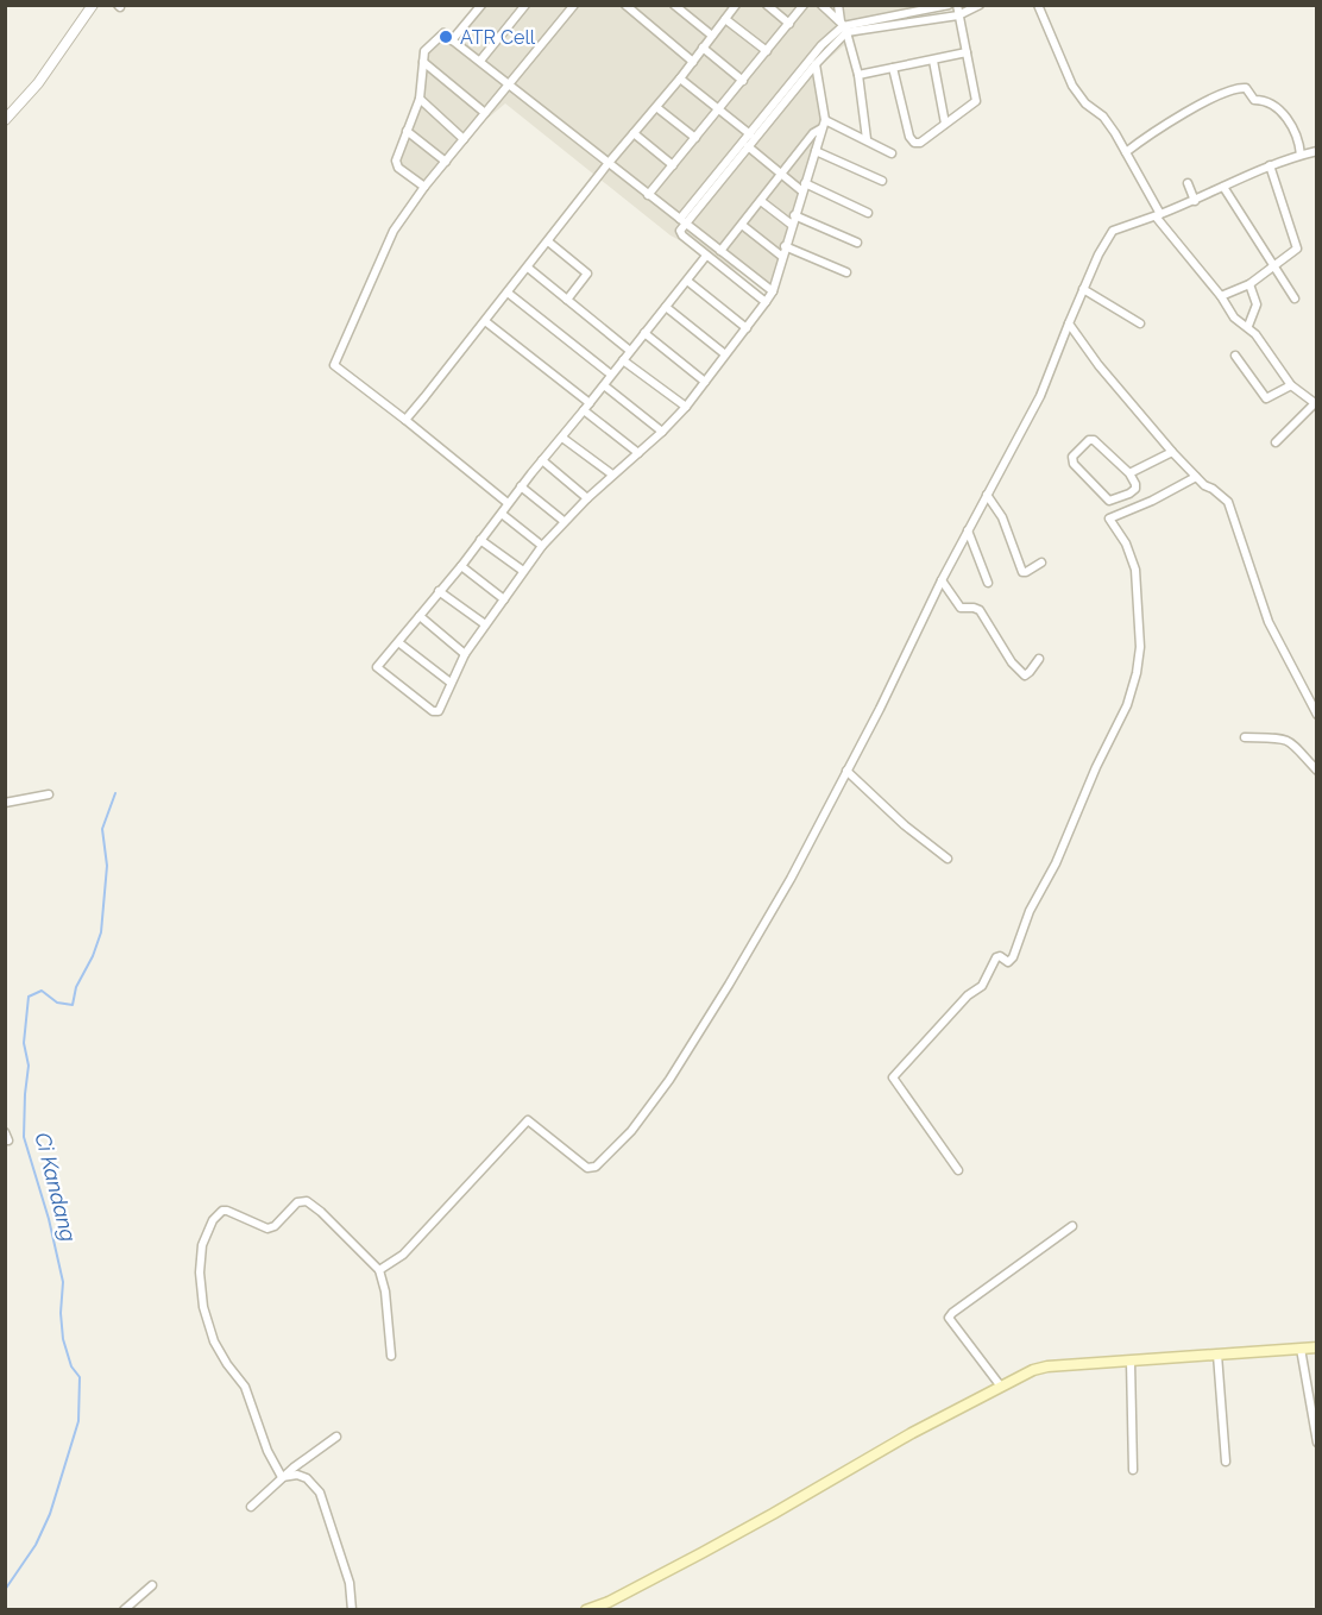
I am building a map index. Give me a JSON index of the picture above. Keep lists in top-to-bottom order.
{
  "water": ["Ci Kandang"],
  "places": ["ATR Cell"]
}
